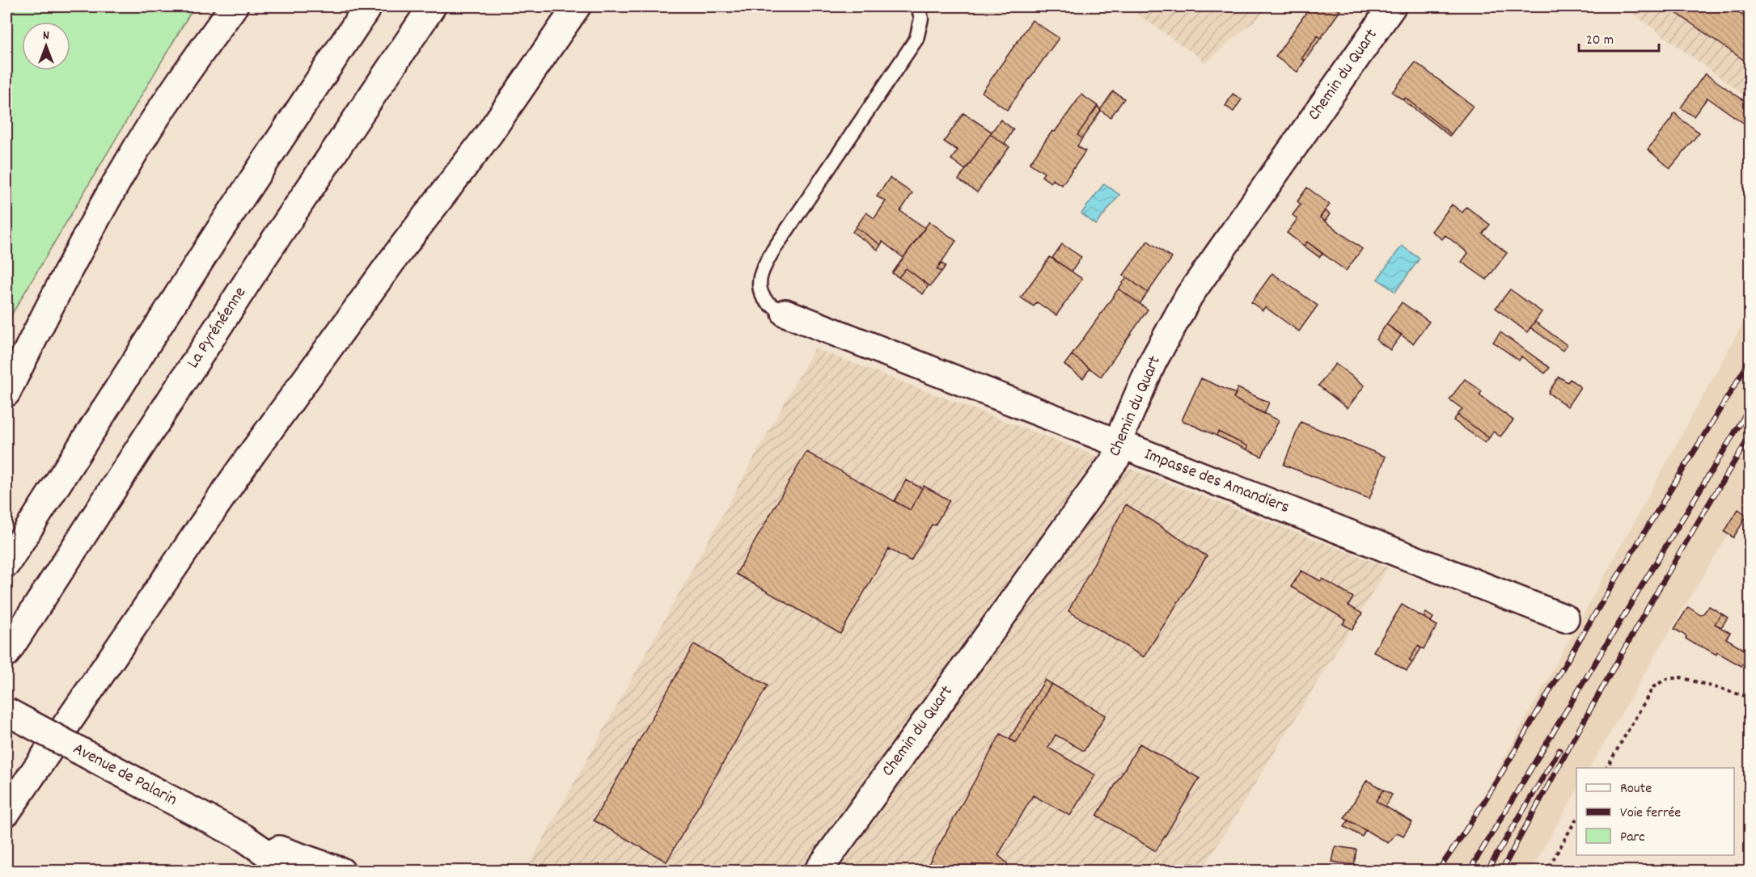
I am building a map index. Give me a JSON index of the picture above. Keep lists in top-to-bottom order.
{
  "streets": {
    "main road": [
      "Chemin du Quart",
      "La Pyrénéenne",
      "Impasse des Amandiers",
      "Avenue de Palarin"
    ]
  },
  "crossings": [
    ["Chemin du Quart", "Impasse des Amandiers"]
  ],
  "legend": ["Route", "Voie ferrée", "Parc"],
  "scale_bar": "20 m",
  "north": "top"
}
